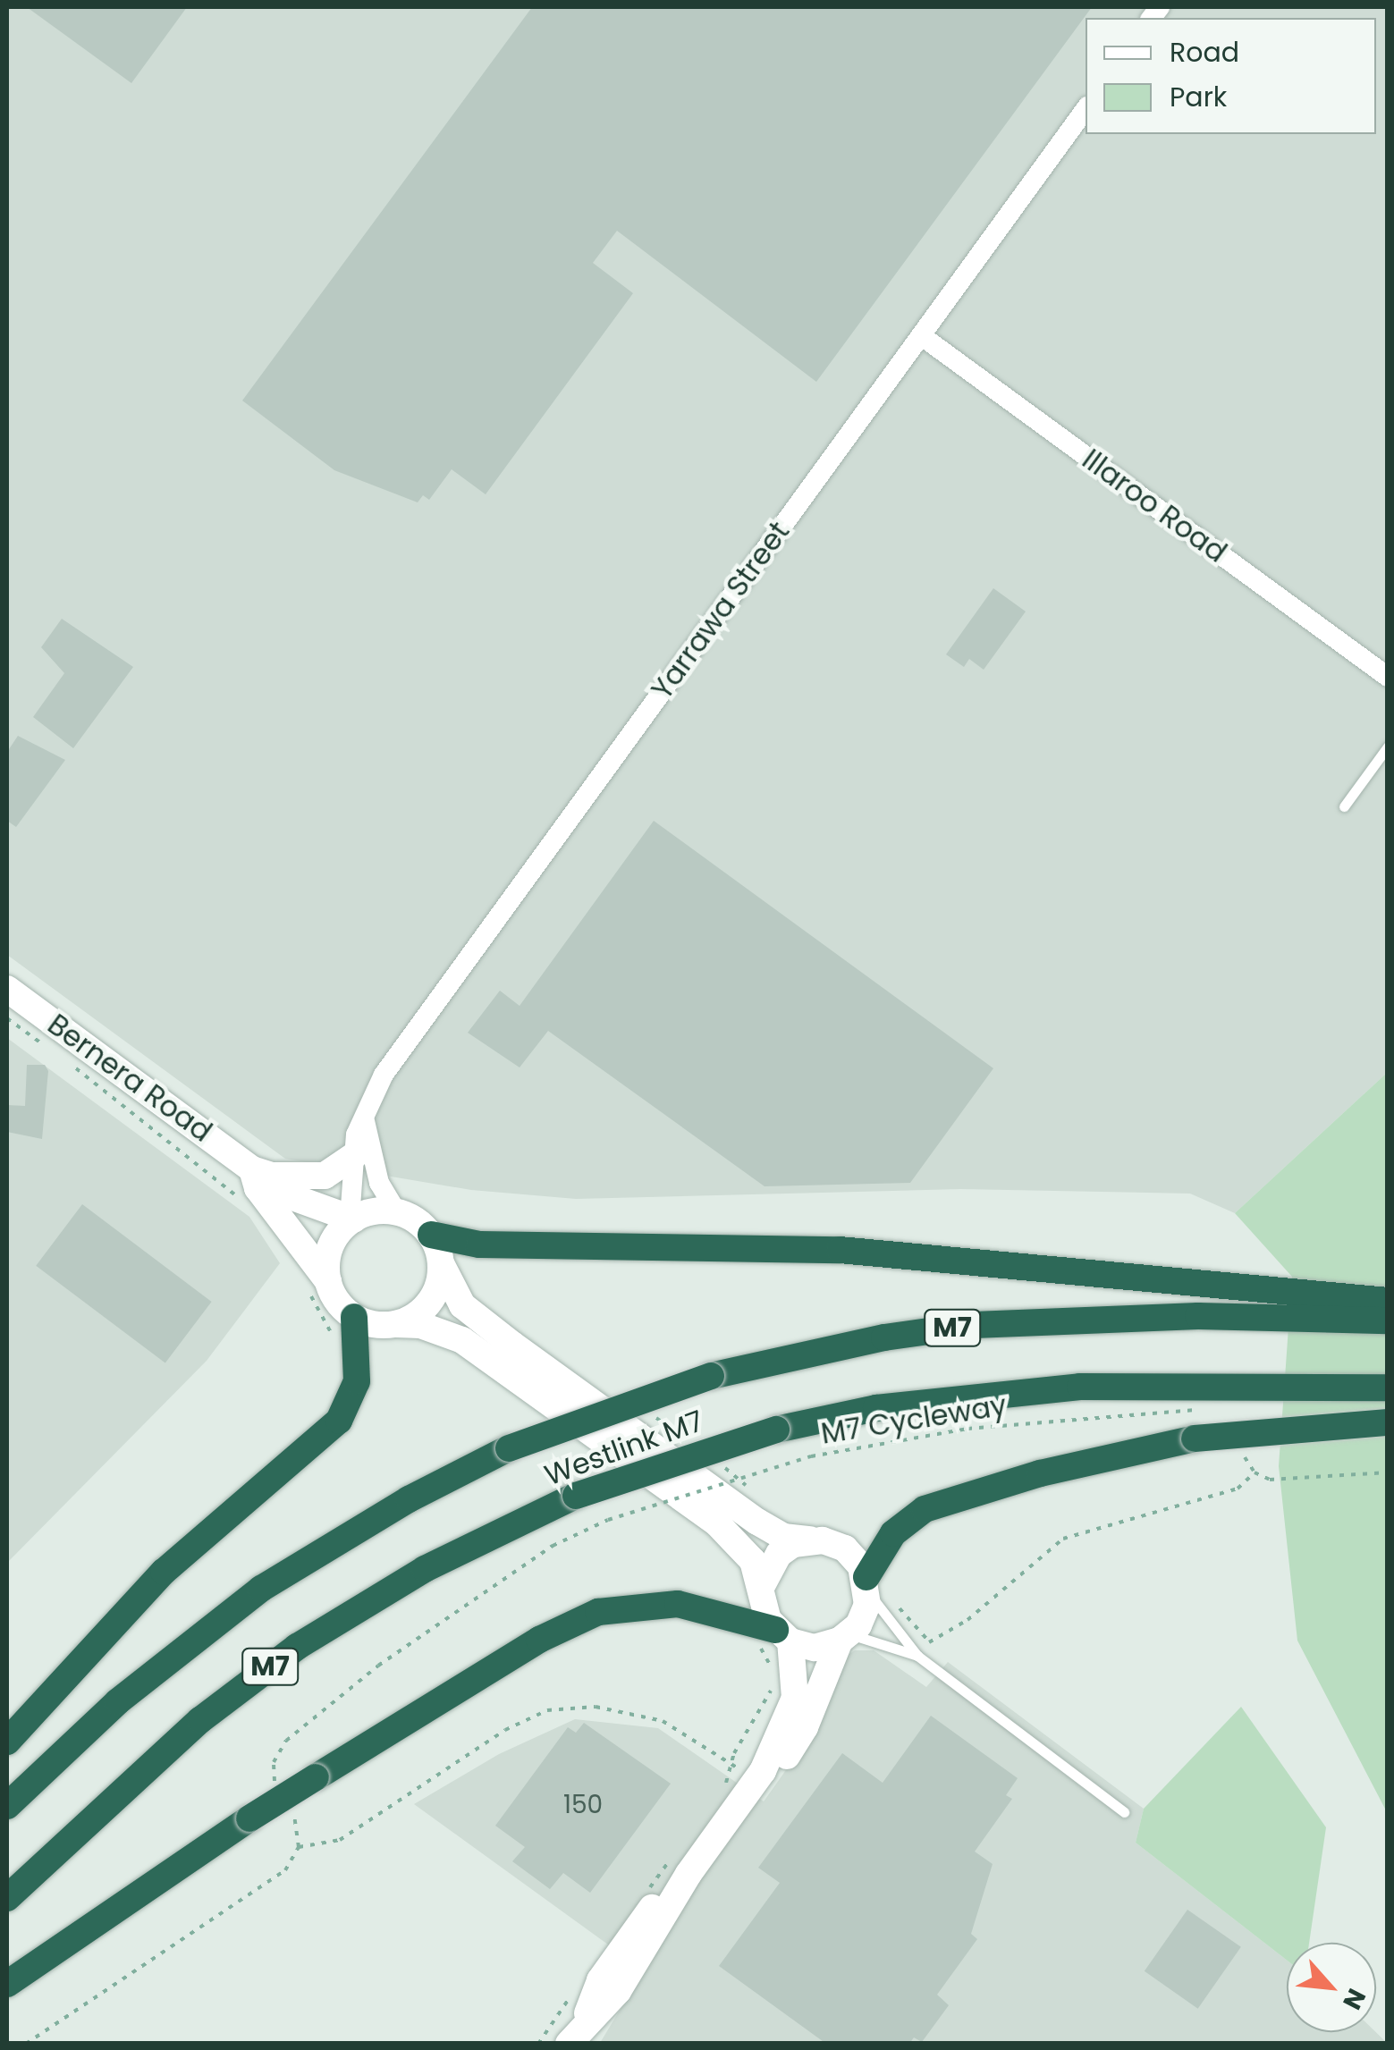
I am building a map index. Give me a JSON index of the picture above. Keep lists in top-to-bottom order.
{
  "streets": {
    "highway": ["M7", "Westlink M7"],
    "main road": ["Bernera Road"],
    "street": ["Illaroo Road", "Yarrawa Street"],
    "path": ["M7 Cycleway"]
  },
  "crossings": [
    ["Illaroo Road", "Yarrawa Street"],
    ["Yarrawa Street", "Bernera Road"],
    ["M7 Cycleway", "Westlink M7"]
  ],
  "house_numbers": ["150"],
  "legend": ["Road", "Park"],
  "north": "bottom right"
}
